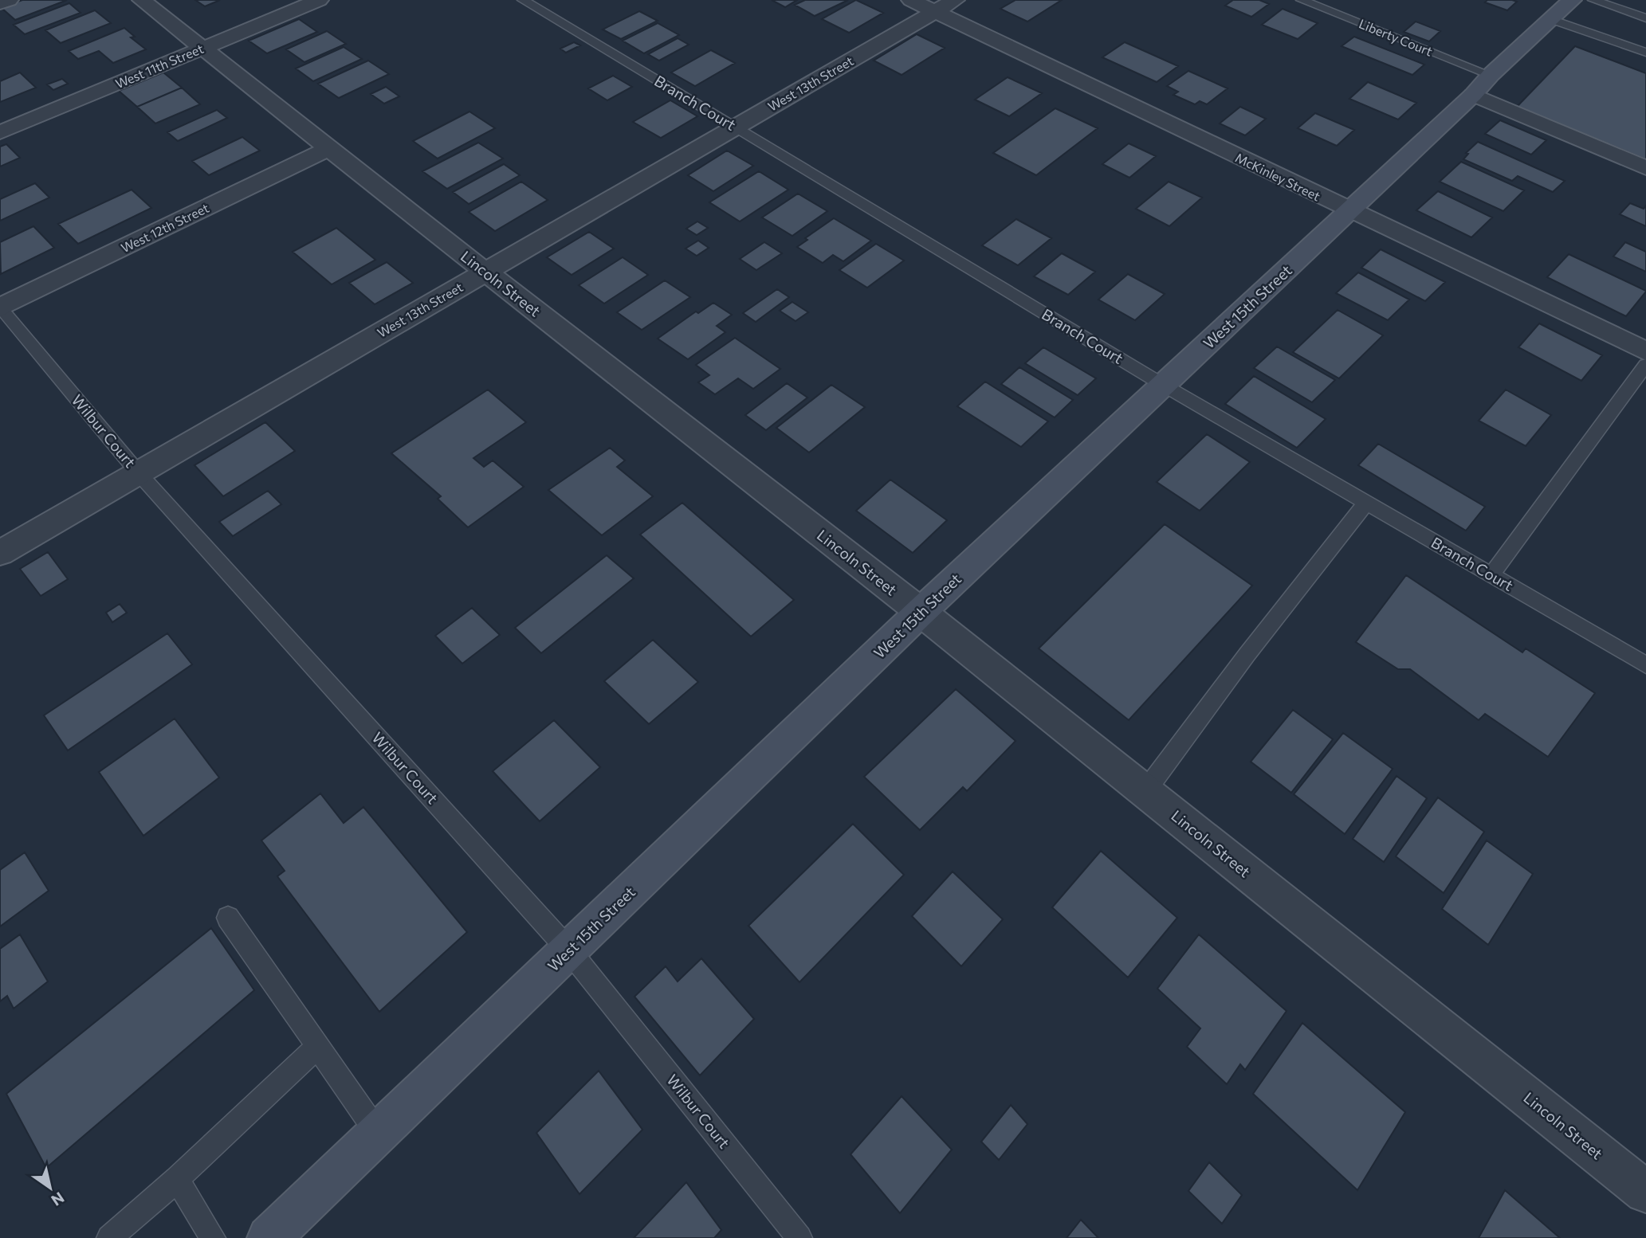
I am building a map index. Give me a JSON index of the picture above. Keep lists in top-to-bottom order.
{
  "streets": {
    "main road": ["West 15th Street"],
    "street": [
      "Liberty Court",
      "West 11th Street",
      "West 13th Street",
      "McKinley Street",
      "West 12th Street",
      "Lincoln Street"
    ],
    "lane": ["Branch Court", "Wilbur Court"]
  },
  "crossings": [
    ["Liberty Court", "West 15th Street"],
    ["West 11th Street", "Lincoln Street"],
    ["West 13th Street", "Branch Court"],
    ["West 13th Street", "McKinley Street"],
    ["West 13th Street", "Lincoln Street"],
    ["West 13th Street", "Wilbur Court"],
    ["Branch Court", "West 15th Street"],
    ["McKinley Street", "West 15th Street"],
    ["West 12th Street", "Lincoln Street"],
    ["West 12th Street", "Wilbur Court"],
    ["Lincoln Street", "West 15th Street"],
    ["West 15th Street", "Wilbur Court"]
  ],
  "north": "bottom right"
}
